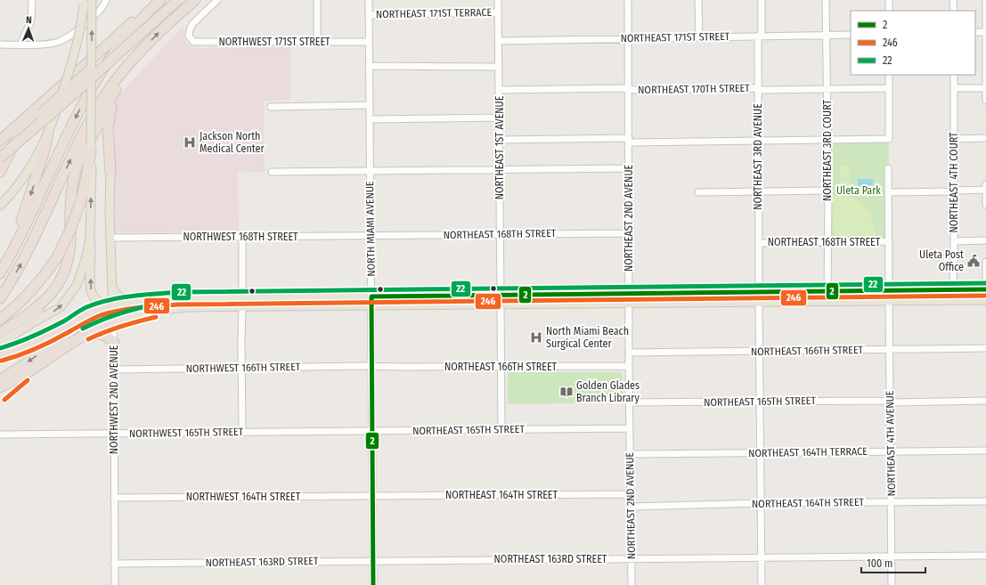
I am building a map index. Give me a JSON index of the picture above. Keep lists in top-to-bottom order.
{
  "streets": {
    "main road": ["NORTHWEST 2ND AVENUE"],
    "street": [
      "NORTHEAST 171ST TERRACE",
      "NORTHEAST 171ST STREET",
      "NORTHWEST 171ST STREET",
      "NORTHEAST 170TH STREET",
      "NORTHEAST 1ST AVENUE",
      "NORTHEAST 3RD COURT",
      "NORTHEAST 3RD AVENUE",
      "NORTHEAST 4TH COURT",
      "NORTHEAST 2ND AVENUE",
      "NORTH MIAMI AVENUE",
      "NORTHEAST 168TH STREET",
      "NORTHWEST 168TH STREET",
      "NORTHEAST 166TH STREET",
      "NORTHWEST 166TH STREET",
      "NORTHEAST 165TH STREET",
      "NORTHWEST 165TH STREET",
      "NORTHEAST 4TH AVENUE",
      "NORTHEAST 164TH TERRACE",
      "NORTHEAST 164TH STREET",
      "NORTHWEST 164TH STREET",
      "NORTHEAST 163RD STREET"
    ]
  },
  "crossings": [
    ["NORTHEAST 171ST TERRACE", "NORTHEAST 1ST AVENUE"],
    ["NORTHEAST 171ST TERRACE", "NORTH MIAMI AVENUE"],
    ["NORTHEAST 171ST STREET", "NORTHEAST 1ST AVENUE"],
    ["NORTHEAST 171ST STREET", "NORTHEAST 3RD COURT"],
    ["NORTHEAST 171ST STREET", "NORTHEAST 3RD AVENUE"],
    ["NORTHEAST 171ST STREET", "NORTHEAST 2ND AVENUE"],
    ["NORTHWEST 171ST STREET", "NORTH MIAMI AVENUE"],
    ["NORTHEAST 170TH STREET", "NORTHEAST 1ST AVENUE"],
    ["NORTHEAST 170TH STREET", "NORTHEAST 3RD COURT"],
    ["NORTHEAST 170TH STREET", "NORTHEAST 3RD AVENUE"],
    ["NORTHEAST 170TH STREET", "NORTHEAST 2ND AVENUE"],
    ["NORTHEAST 1ST AVENUE", "NORTHEAST 168TH STREET"],
    ["NORTHEAST 3RD COURT", "NORTHEAST 168TH STREET"],
    ["NORTHEAST 3RD AVENUE", "NORTHEAST 168TH STREET"],
    ["NORTHEAST 2ND AVENUE", "NORTHEAST 168TH STREET"],
    ["NORTHEAST 2ND AVENUE", "NORTHEAST 166TH STREET"],
    ["NORTHEAST 2ND AVENUE", "NORTHEAST 165TH STREET"],
    ["NORTHEAST 2ND AVENUE", "NORTHEAST 164TH TERRACE"],
    ["NORTHEAST 2ND AVENUE", "NORTHEAST 164TH STREET"],
    ["NORTHEAST 2ND AVENUE", "NORTHEAST 163RD STREET"],
    ["NORTH MIAMI AVENUE", "NORTHEAST 168TH STREET"],
    ["NORTH MIAMI AVENUE", "NORTHWEST 168TH STREET"],
    ["NORTH MIAMI AVENUE", "NORTHEAST 166TH STREET"],
    ["NORTH MIAMI AVENUE", "NORTHWEST 166TH STREET"],
    ["NORTH MIAMI AVENUE", "NORTHEAST 165TH STREET"],
    ["NORTH MIAMI AVENUE", "NORTHWEST 165TH STREET"],
    ["NORTH MIAMI AVENUE", "NORTHEAST 164TH STREET"],
    ["NORTH MIAMI AVENUE", "NORTHWEST 164TH STREET"],
    ["NORTH MIAMI AVENUE", "NORTHEAST 163RD STREET"],
    ["NORTHEAST 168TH STREET", "NORTHWEST 168TH STREET"],
    ["NORTHWEST 168TH STREET", "NORTHWEST 2ND AVENUE"],
    ["NORTHEAST 166TH STREET", "NORTHWEST 166TH STREET"],
    ["NORTHEAST 166TH STREET", "NORTHEAST 4TH AVENUE"],
    ["NORTHWEST 166TH STREET", "NORTHWEST 2ND AVENUE"],
    ["NORTHWEST 2ND AVENUE", "NORTHWEST 165TH STREET"],
    ["NORTHWEST 2ND AVENUE", "NORTHWEST 164TH STREET"],
    ["NORTHWEST 2ND AVENUE", "NORTHEAST 163RD STREET"],
    ["NORTHEAST 165TH STREET", "NORTHWEST 165TH STREET"],
    ["NORTHEAST 165TH STREET", "NORTHEAST 4TH AVENUE"],
    ["NORTHEAST 4TH AVENUE", "NORTHEAST 164TH TERRACE"],
    ["NORTHEAST 4TH AVENUE", "NORTHEAST 164TH STREET"],
    ["NORTHEAST 4TH AVENUE", "NORTHEAST 163RD STREET"],
    ["NORTHEAST 164TH STREET", "NORTHWEST 164TH STREET"]
  ],
  "parks": ["Uleta Park"],
  "places": {
    "hospital": ["Jackson North Medical Center", "North Miami Beach Surgical Center"],
    "public building": ["Uleta Post Office"],
    "library": ["Golden Glades Branch Library"]
  },
  "lines": ["transit line 22", "transit line 2", "transit line 246"],
  "legend": ["2", "246", "22"],
  "scale_bar": "100 m",
  "north": "top"
}
